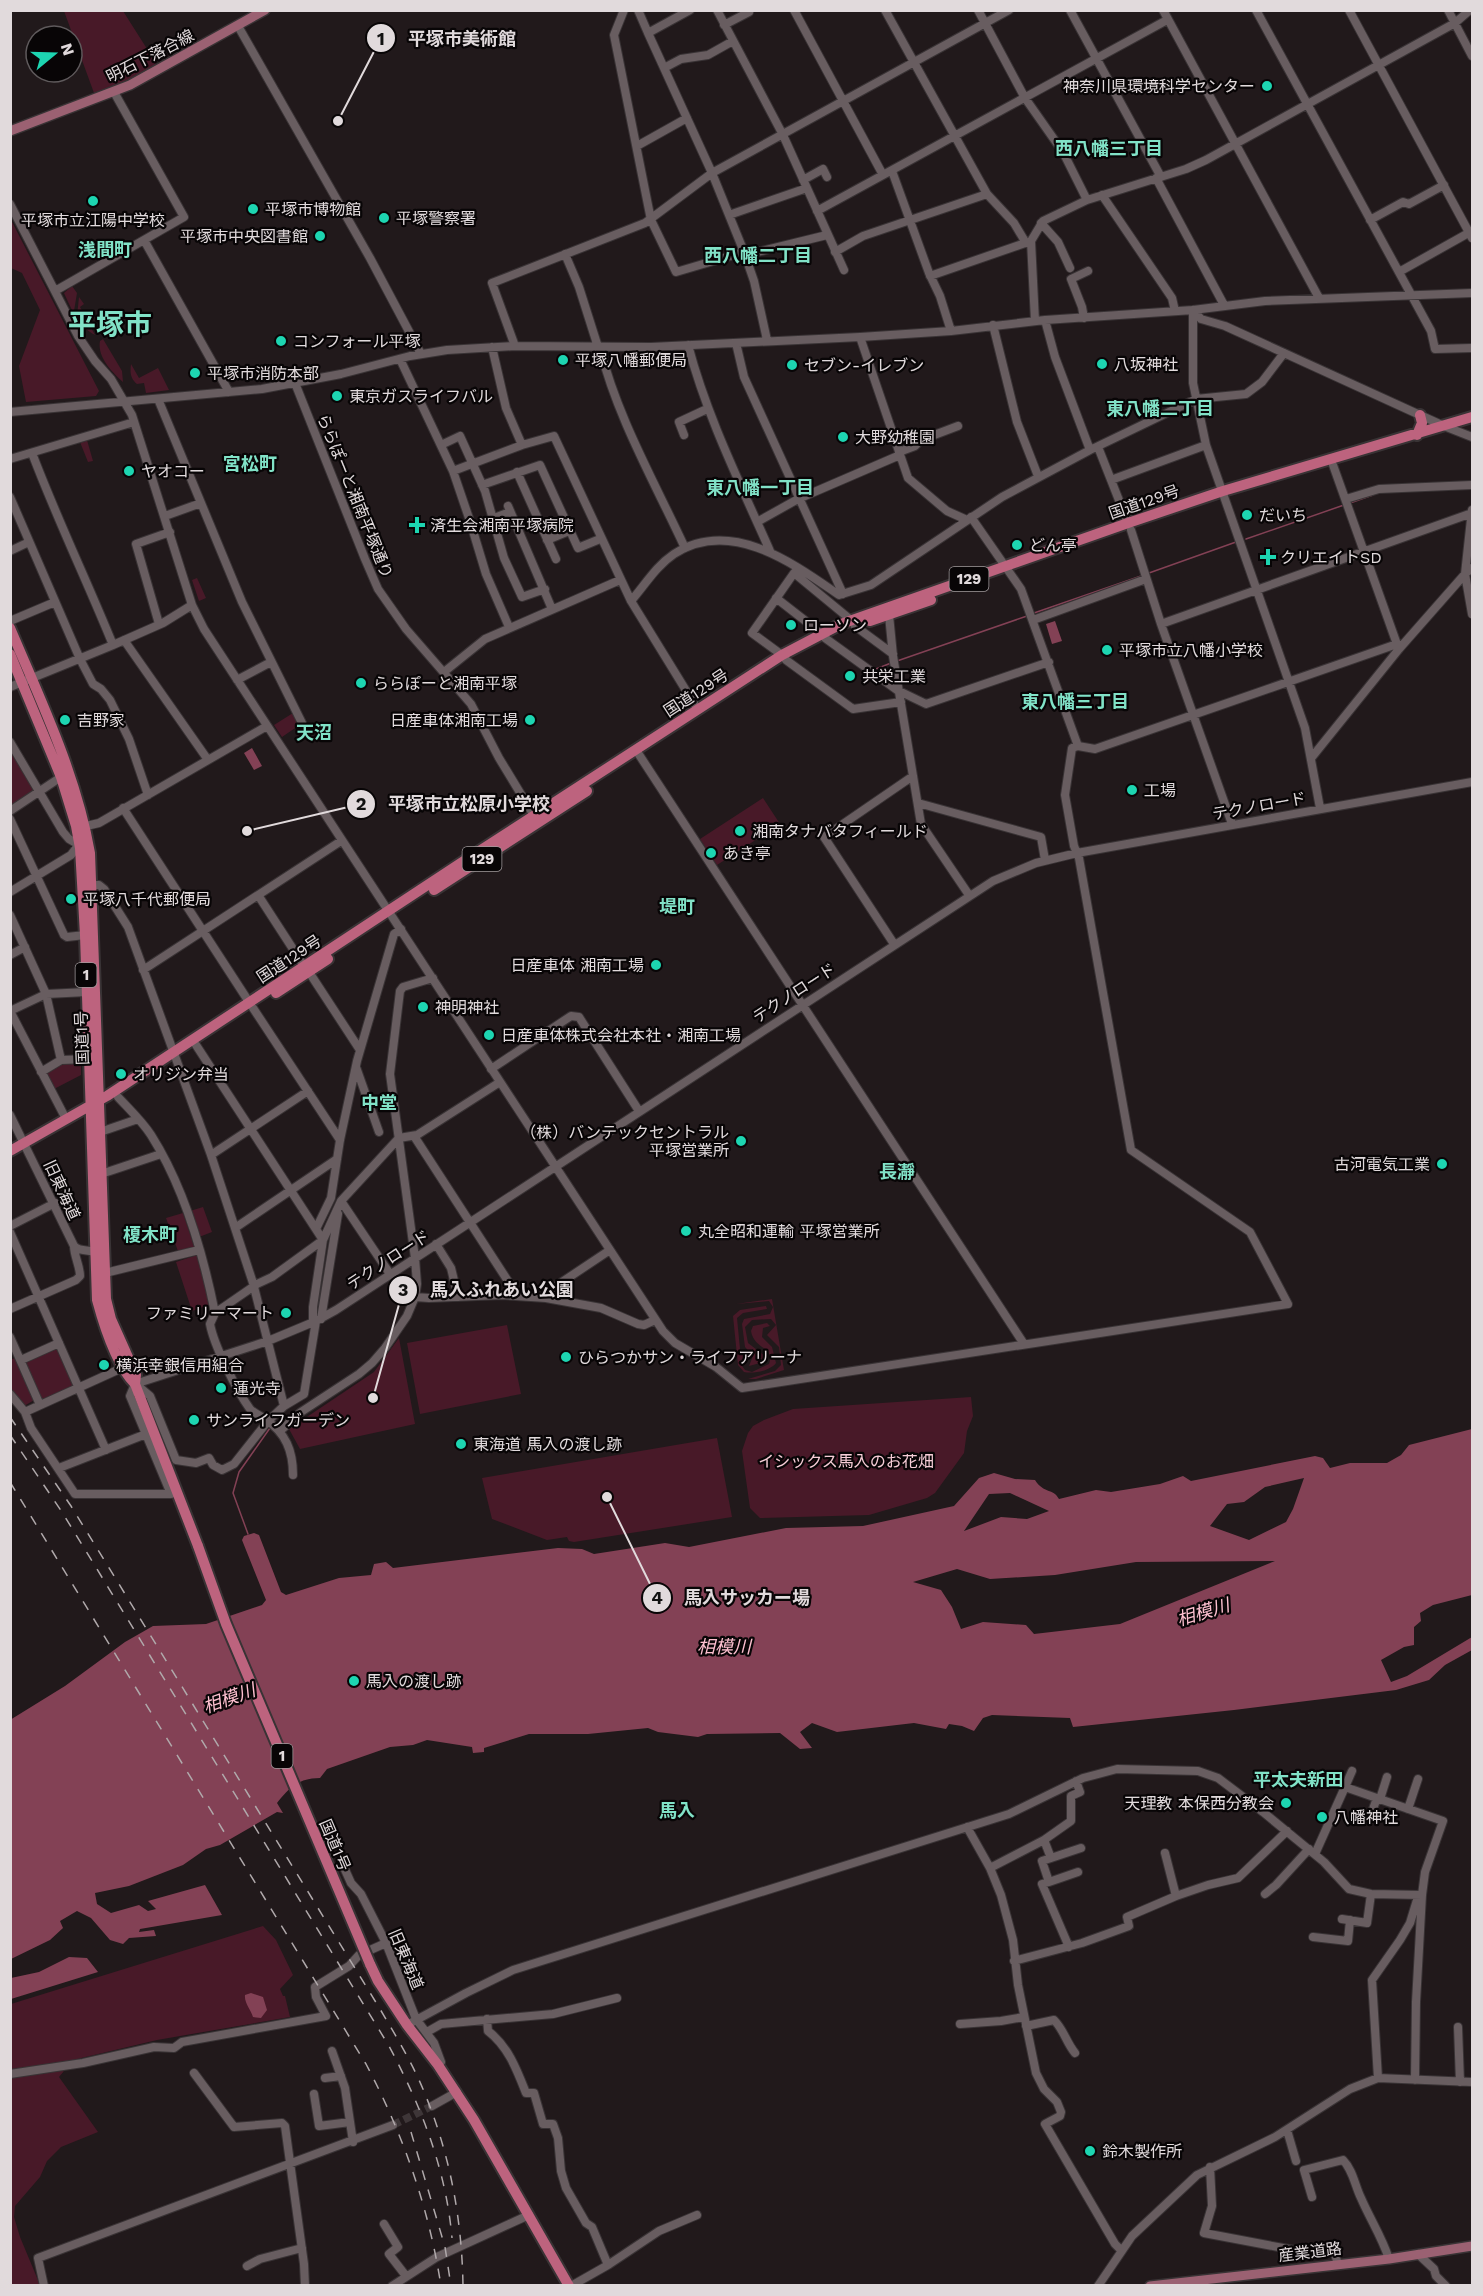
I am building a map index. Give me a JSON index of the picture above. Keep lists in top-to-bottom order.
{
  "streets": {
    "highway": [
      "国道129号",
      "129",
      "1",
      "国道1号"
    ],
    "main road": ["明石下落合線", "産業道路"],
    "street": ["ららぽーと湘南平塚通り", "テクノロード", "旧東海道"]
  },
  "crossings": [
    ["ららぽーと湘南平塚通り", "国道129号"],
    ["国道129号", "国道1号"],
    ["国道129号", "旧東海道"],
    ["テクノロード", "国道1号"],
    ["国道1号", "旧東海道"]
  ],
  "districts": [
    "西八幡三丁目",
    "浅間町",
    "西八幡二丁目",
    "平塚市",
    "東八幡二丁目",
    "宮松町",
    "東八幡一丁目",
    "東八幡三丁目",
    "天沼",
    "堤町",
    "中堂",
    "長瀞",
    "榎木町",
    "平太夫新田",
    "馬入"
  ],
  "water": ["相模川"],
  "parks": ["イシックス馬入のお花畑"],
  "places": {
    "other": [
      "神奈川県環境科学センター",
      "平塚市美術館",
      "平塚市立江陽中学校",
      "平塚市博物館",
      "平塚警察署",
      "平塚市中央図書館",
      "コンフォール平塚",
      "平塚八幡郵便局",
      "八坂神社",
      "セブン-イレブン",
      "平塚市消防本部",
      "東京ガスライフバル",
      "大野幼稚園",
      "ヤオコー",
      "だいち",
      "どん亭",
      "ローソン",
      "平塚市立八幡小学校",
      "共栄工業",
      "ららぽーと湘南平塚",
      "吉野家",
      "日産車体湘南工場",
      "工場",
      "平塚市立松原小学校",
      "湘南タナバタフィールド",
      "あき亭",
      "平塚八千代郵便局",
      "日産車体 湘南工場",
      "神明神社",
      "日産車体株式会社本社・湘南工場",
      "オリジン弁当",
      "（株）バンテックセントラル 平塚営業所",
      "古河電気工業",
      "丸全昭和運輸 平塚営業所",
      "ファミリーマート",
      "ひらつかサン・ライフアリーナ",
      "横浜幸銀信用組合",
      "蓮光寺",
      "馬入ふれあい公園",
      "サンライフガーデン",
      "東海道 馬入の渡し跡",
      "馬入サッカー場",
      "馬入の渡し跡",
      "天理教 本保西分教会",
      "八幡神社",
      "鈴木製作所"
    ],
    "health": ["済生会湘南平塚病院", "クリエイトSD"]
  },
  "north": "right"
}
